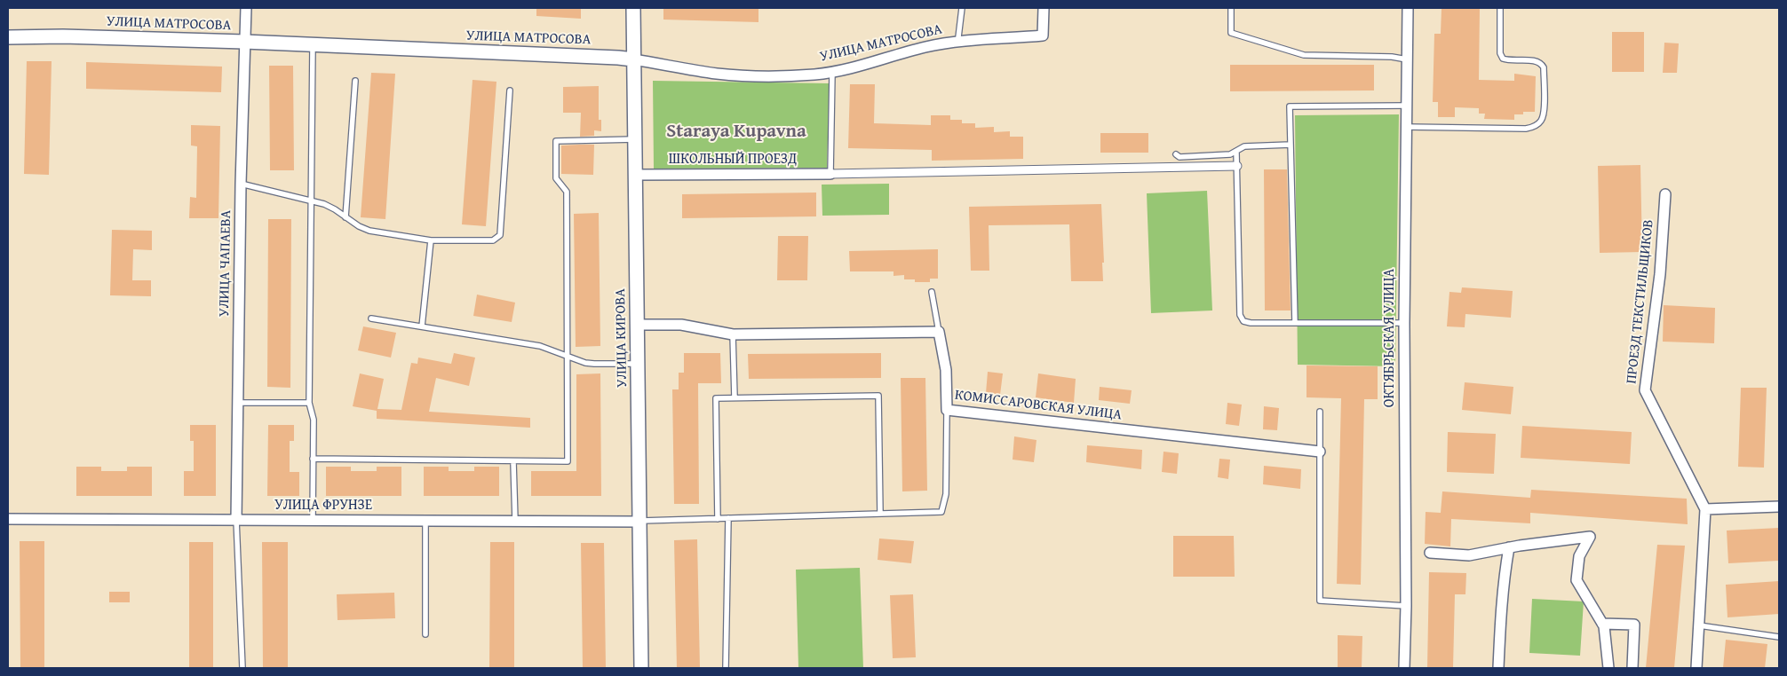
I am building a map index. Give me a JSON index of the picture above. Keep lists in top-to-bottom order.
{
  "streets": {
    "street": [
      "УЛИЦА МАТРОСОВА",
      "ШКОЛЬНЫЙ ПРОЕЗД",
      "УЛИЦА ЧАПАЕВА",
      "ПРОЕЗД ТЕКСТИЛЬЩИКОВ",
      "УЛИЦА КИРОВА",
      "ОКТЯБРЬСКАЯ УЛИЦА",
      "КОМИССАРОВСКАЯ УЛИЦА",
      "УЛИЦА ФРУНЗЕ"
    ]
  },
  "crossings": [
    ["УЛИЦА МАТРОСОВА", "УЛИЦА ЧАПАЕВА"],
    ["УЛИЦА МАТРОСОВА", "УЛИЦА КИРОВА"],
    ["ШКОЛЬНЫЙ ПРОЕЗД", "УЛИЦА КИРОВА"],
    ["УЛИЦА ЧАПАЕВА", "УЛИЦА ФРУНЗЕ"],
    ["УЛИЦА КИРОВА", "УЛИЦА ФРУНЗЕ"]
  ],
  "districts": ["Staraya Kupavna"]
}
